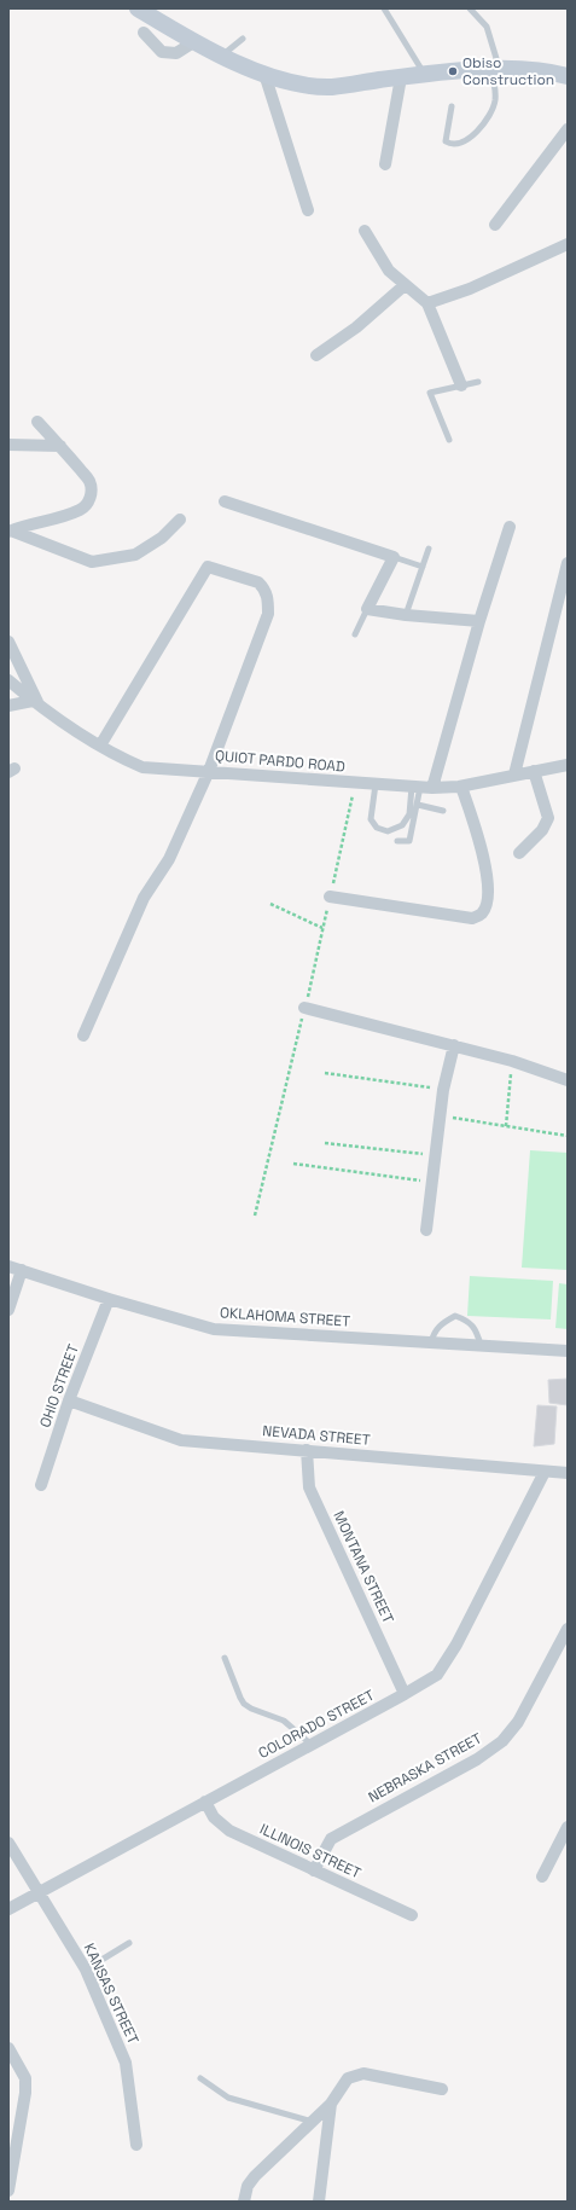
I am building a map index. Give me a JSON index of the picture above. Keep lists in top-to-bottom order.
{
  "streets": {
    "street": [
      "QUIOT PARDO ROAD",
      "OKLAHOMA STREET",
      "OHIO STREET",
      "NEVADA STREET",
      "MONTANA STREET",
      "COLORADO STREET",
      "NEBRASKA STREET",
      "ILLINOIS STREET",
      "KANSAS STREET"
    ]
  },
  "crossings": [
    ["OKLAHOMA STREET", "OHIO STREET"],
    ["OHIO STREET", "NEVADA STREET"],
    ["NEVADA STREET", "MONTANA STREET"],
    ["NEVADA STREET", "COLORADO STREET"],
    ["MONTANA STREET", "COLORADO STREET"],
    ["COLORADO STREET", "ILLINOIS STREET"],
    ["COLORADO STREET", "KANSAS STREET"],
    ["NEBRASKA STREET", "ILLINOIS STREET"]
  ],
  "places": ["Obiso Construction"]
}
